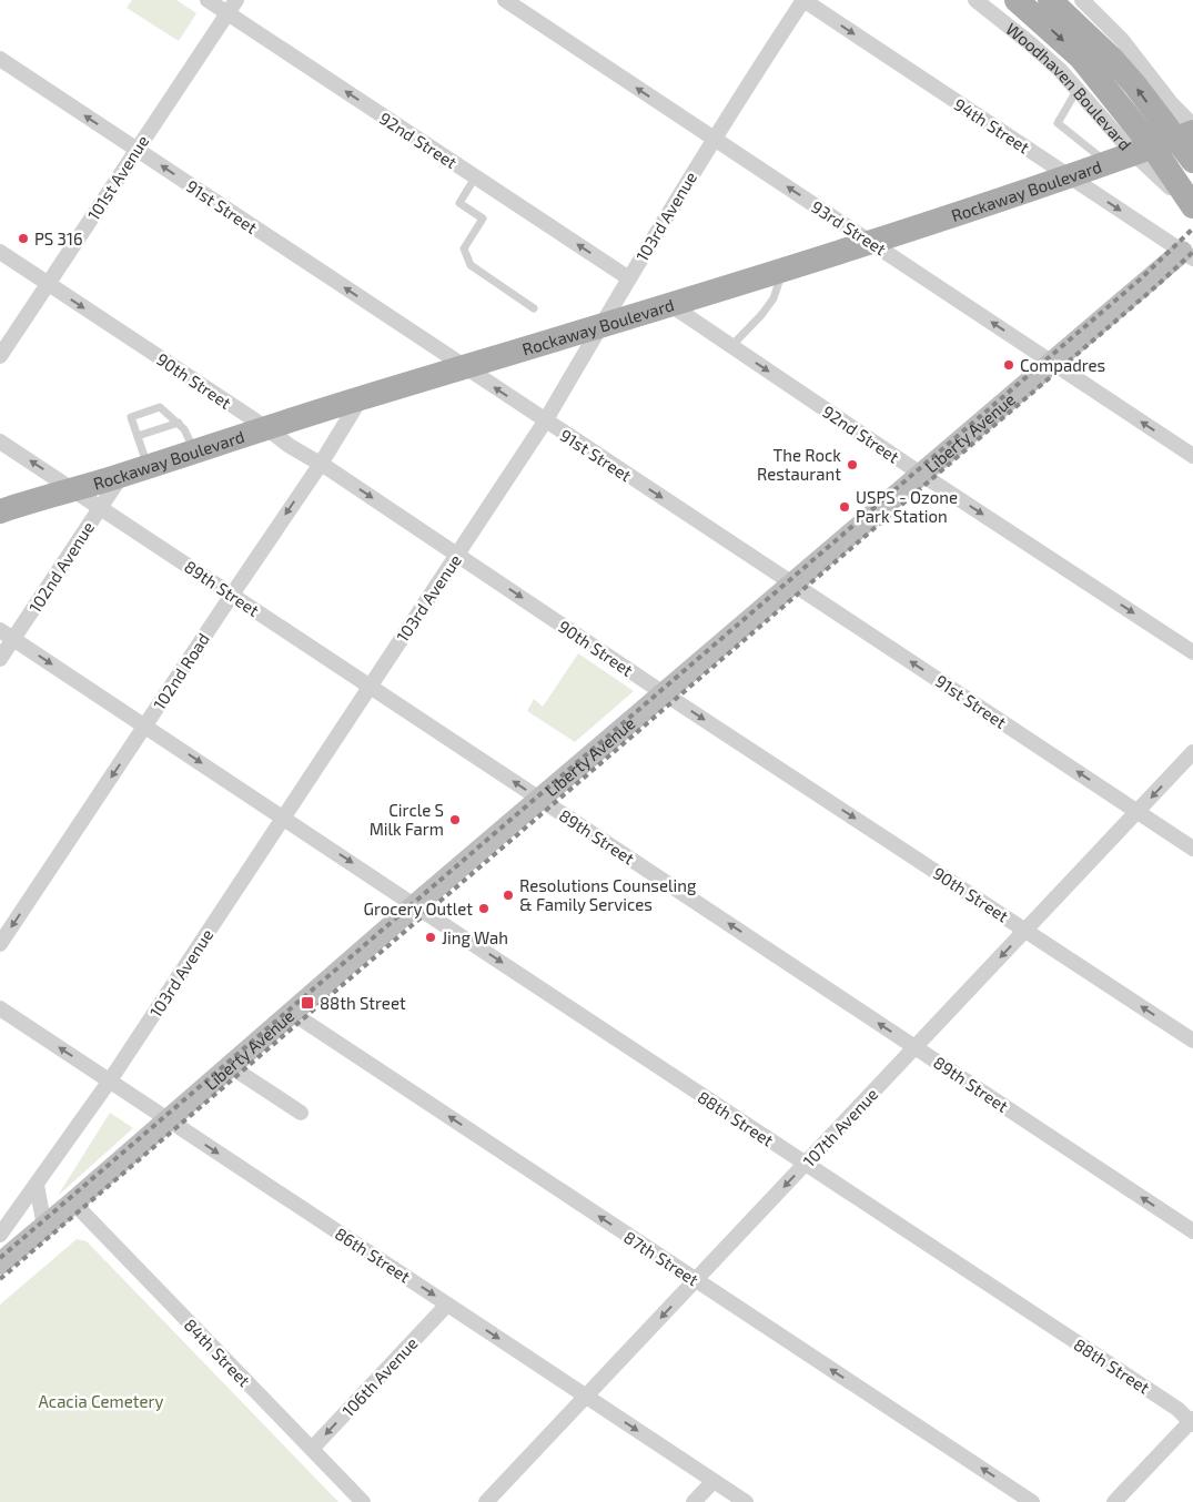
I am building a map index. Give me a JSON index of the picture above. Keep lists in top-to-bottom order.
{
  "streets": {
    "main road": ["Woodhaven Boulevard", "Rockaway Boulevard"],
    "street": [
      "94th Street",
      "92nd Street",
      "101st Avenue",
      "91st Street",
      "103rd Avenue",
      "93rd Street",
      "90th Street",
      "Liberty Avenue",
      "102nd Avenue",
      "89th Street",
      "102nd Road",
      "88th Street",
      "107th Avenue",
      "86th Street",
      "87th Street",
      "84th Street",
      "106th Avenue"
    ]
  },
  "crossings": [
    ["Woodhaven Boulevard", "Rockaway Boulevard"],
    ["94th Street", "Rockaway Boulevard"],
    ["94th Street", "103rd Avenue"],
    ["94th Street", "Liberty Avenue"],
    ["92nd Street", "101st Avenue"],
    ["92nd Street", "Rockaway Boulevard"],
    ["92nd Street", "103rd Avenue"],
    ["92nd Street", "Liberty Avenue"],
    ["101st Avenue", "91st Street"],
    ["101st Avenue", "90th Street"],
    ["Rockaway Boulevard", "91st Street"],
    ["Rockaway Boulevard", "103rd Avenue"],
    ["Rockaway Boulevard", "93rd Street"],
    ["Rockaway Boulevard", "90th Street"],
    ["Rockaway Boulevard", "102nd Avenue"],
    ["Rockaway Boulevard", "89th Street"],
    ["Rockaway Boulevard", "102nd Road"],
    ["91st Street", "103rd Avenue"],
    ["91st Street", "Liberty Avenue"],
    ["91st Street", "107th Avenue"],
    ["103rd Avenue", "93rd Street"],
    ["103rd Avenue", "90th Street"],
    ["103rd Avenue", "89th Street"],
    ["103rd Avenue", "88th Street"],
    ["103rd Avenue", "86th Street"],
    ["93rd Street", "Liberty Avenue"],
    ["90th Street", "Liberty Avenue"],
    ["90th Street", "102nd Road"],
    ["90th Street", "107th Avenue"],
    ["Liberty Avenue", "89th Street"],
    ["Liberty Avenue", "88th Street"],
    ["Liberty Avenue", "86th Street"],
    ["Liberty Avenue", "87th Street"],
    ["Liberty Avenue", "84th Street"],
    ["102nd Avenue", "89th Street"],
    ["102nd Avenue", "88th Street"],
    ["89th Street", "102nd Road"],
    ["89th Street", "107th Avenue"],
    ["102nd Road", "88th Street"],
    ["88th Street", "107th Avenue"],
    ["107th Avenue", "86th Street"],
    ["107th Avenue", "87th Street"],
    ["86th Street", "106th Avenue"],
    ["84th Street", "106th Avenue"]
  ],
  "one_way": [
    "94th Street",
    "93rd Street",
    "89th Street",
    "102nd Road",
    "88th Street",
    "107th Avenue",
    "87th Street",
    "106th Avenue"
  ],
  "parks": ["Acacia Cemetery"],
  "places": {
    "other": [
      "PS 316",
      "Compadres",
      "The Rock Restaurant",
      "USPS - Ozone Park Station",
      "Circle S Milk Farm",
      "Resolutions Counseling & Family Services",
      "Grocery Outlet",
      "Jing Wah"
    ],
    "transit": ["88th Street"]
  }
}
